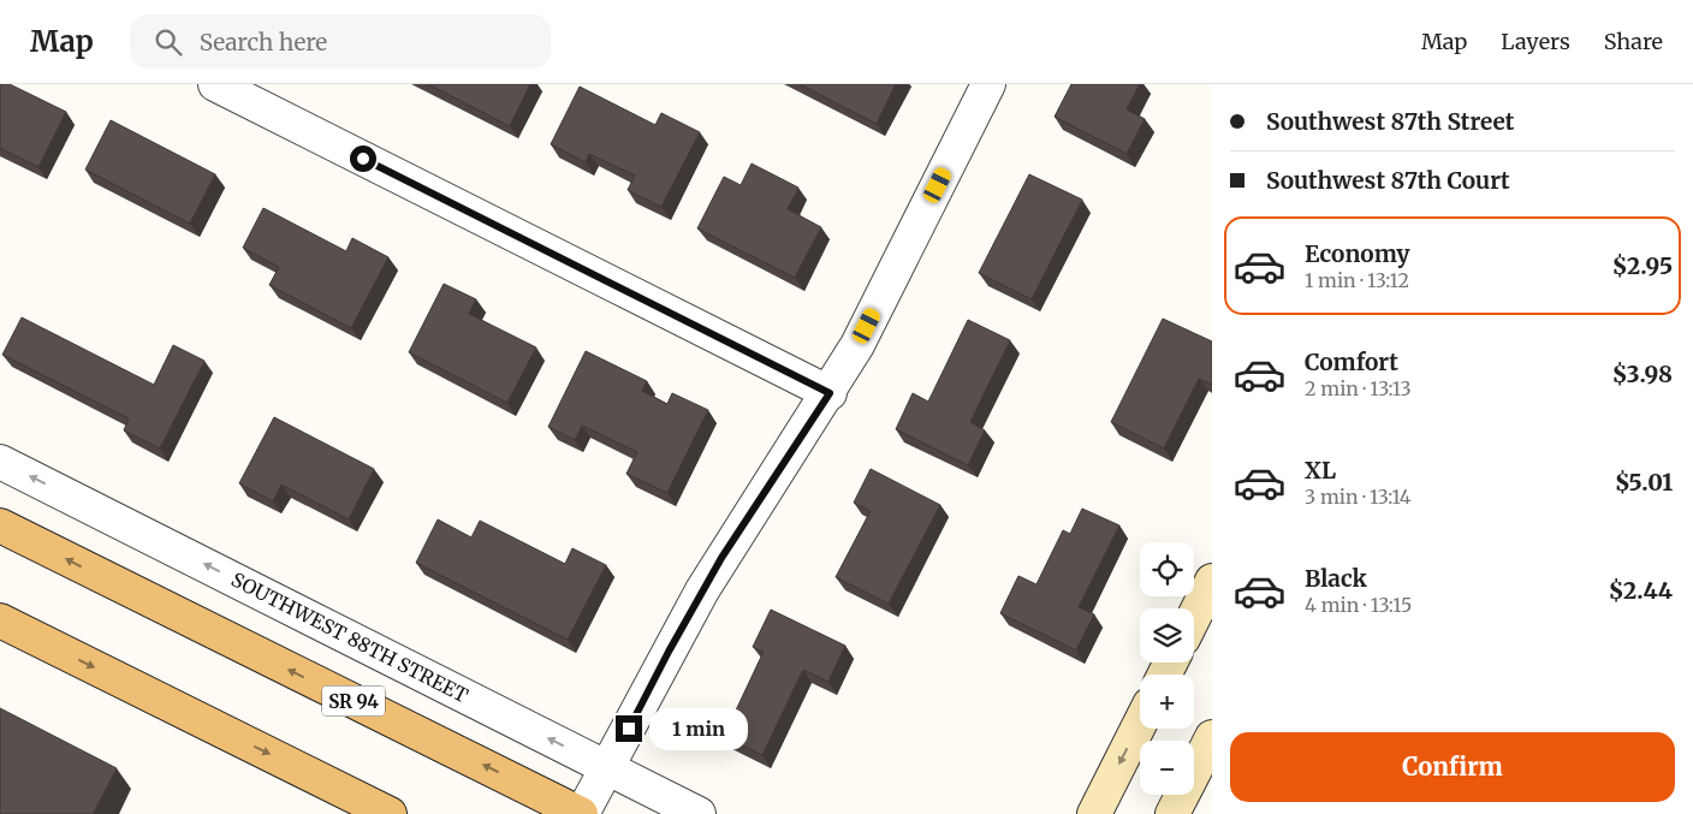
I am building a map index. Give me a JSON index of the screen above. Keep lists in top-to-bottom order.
{
  "streets": {
    "main road": ["SR 94"],
    "street": ["SOUTHWEST 88TH STREET"]
  },
  "one_way": ["SOUTHWEST 88TH STREET"],
  "page": {
    "header": "Map",
    "search": "Search here",
    "nav": ["Map", "Layers", "Share"],
    "banner": ["Southwest 87th Street", "Southwest 87th Court"],
    "list": [
      {
        "name": "Economy",
        "note": "1 min · 13:12",
        "value": "$2.95"
      },
      {
        "name": "Comfort",
        "note": "2 min · 13:13",
        "value": "$3.98"
      },
      {
        "name": "XL",
        "note": "3 min · 13:14",
        "value": "$5.01"
      },
      {
        "name": "Black",
        "note": "4 min · 13:15",
        "value": "$2.44"
      }
    ],
    "map_buttons": ["+", "−"],
    "bubble": "1 min",
    "buttons": "Confirm"
  }
}
